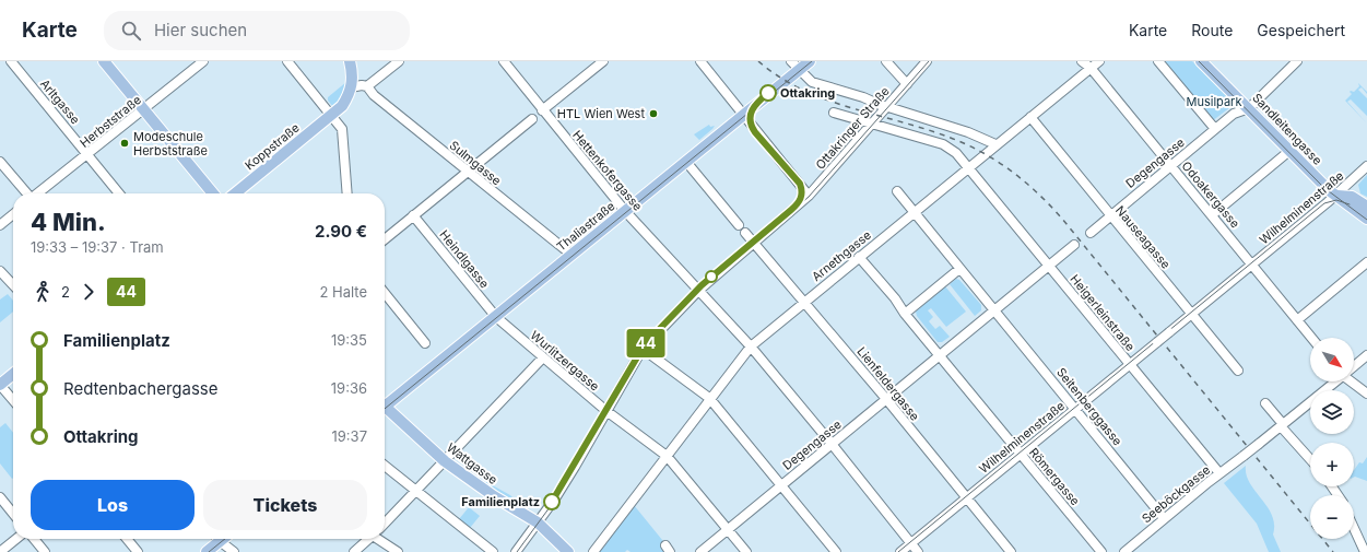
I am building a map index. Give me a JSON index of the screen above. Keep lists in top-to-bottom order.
{
  "streets": {
    "main road": [
      "Sandleitengasse",
      "Koppstraße",
      "Thaliastraße",
      "Wattgasse"
    ],
    "street": [
      "Arltgasse",
      "Herbststraße",
      "Ottakringer Straße",
      "Sulmgasse",
      "Degengasse",
      "Hettenkofergasse",
      "Odoakergasse",
      "Wilhelminenstraße",
      "Nauseagasse",
      "Arnethgasse",
      "Heindlgasse",
      "Heigerleinstraße",
      "Wurlitzergasse",
      "Lienfeldergasse",
      "Seitenberggasse",
      "Römergasse",
      "Seeböckgasse"
    ]
  },
  "crossings": [
    ["Arltgasse", "Herbststraße"],
    ["Ottakringer Straße", "Hettenkofergasse"],
    ["Ottakringer Straße", "Heigerleinstraße"],
    ["Ottakringer Straße", "Wurlitzergasse"],
    ["Ottakringer Straße", "Lienfeldergasse"],
    ["Ottakringer Straße", "Wattgasse"],
    ["Sandleitengasse", "Degengasse"],
    ["Sandleitengasse", "Wilhelminenstraße"],
    ["Sulmgasse", "Thaliastraße"],
    ["Degengasse", "Hettenkofergasse"],
    ["Degengasse", "Odoakergasse"],
    ["Degengasse", "Nauseagasse"],
    ["Degengasse", "Wurlitzergasse"],
    ["Degengasse", "Lienfeldergasse"],
    ["Degengasse", "Seitenberggasse"],
    ["Degengasse", "Römergasse"],
    ["Hettenkofergasse", "Wilhelminenstraße"],
    ["Hettenkofergasse", "Thaliastraße"],
    ["Hettenkofergasse", "Arnethgasse"],
    ["Odoakergasse", "Wilhelminenstraße"],
    ["Odoakergasse", "Arnethgasse"],
    ["Wilhelminenstraße", "Nauseagasse"],
    ["Wilhelminenstraße", "Heigerleinstraße"],
    ["Wilhelminenstraße", "Lienfeldergasse"],
    ["Wilhelminenstraße", "Seitenberggasse"],
    ["Wilhelminenstraße", "Römergasse"],
    ["Thaliastraße", "Heindlgasse"],
    ["Thaliastraße", "Wurlitzergasse"],
    ["Nauseagasse", "Arnethgasse"],
    ["Arnethgasse", "Heigerleinstraße"],
    ["Arnethgasse", "Wurlitzergasse"],
    ["Arnethgasse", "Lienfeldergasse"],
    ["Heindlgasse", "Wurlitzergasse"],
    ["Heigerleinstraße", "Seeböckgasse"],
    ["Seitenberggasse", "Seeböckgasse"]
  ],
  "parks": ["Musilpark"],
  "places": [
    "Ottakring",
    "HTL Wien West",
    "Modeschule Herbststraße",
    "Familienplatz"
  ],
  "lines": ["tram line 44"],
  "north": "bottom right",
  "page": {
    "header": "Karte",
    "search": "Hier suchen",
    "nav": ["Karte", "Route", "Gespeichert"],
    "on_map": "44",
    "heading": ["4 Min.", "19:33 – 19:37 · Tram", "2.90 €"],
    "legs": ["2", "44", "2 Halte"],
    "list": [
      {
        "name": "Familienplatz",
        "value": "19:35"
      },
      {
        "name": "Redtenbachergasse",
        "value": "19:36"
      },
      {
        "name": "Ottakring",
        "value": "19:37"
      }
    ],
    "map_buttons": ["+", "−"],
    "buttons": ["Los", "Tickets"]
  }
}
